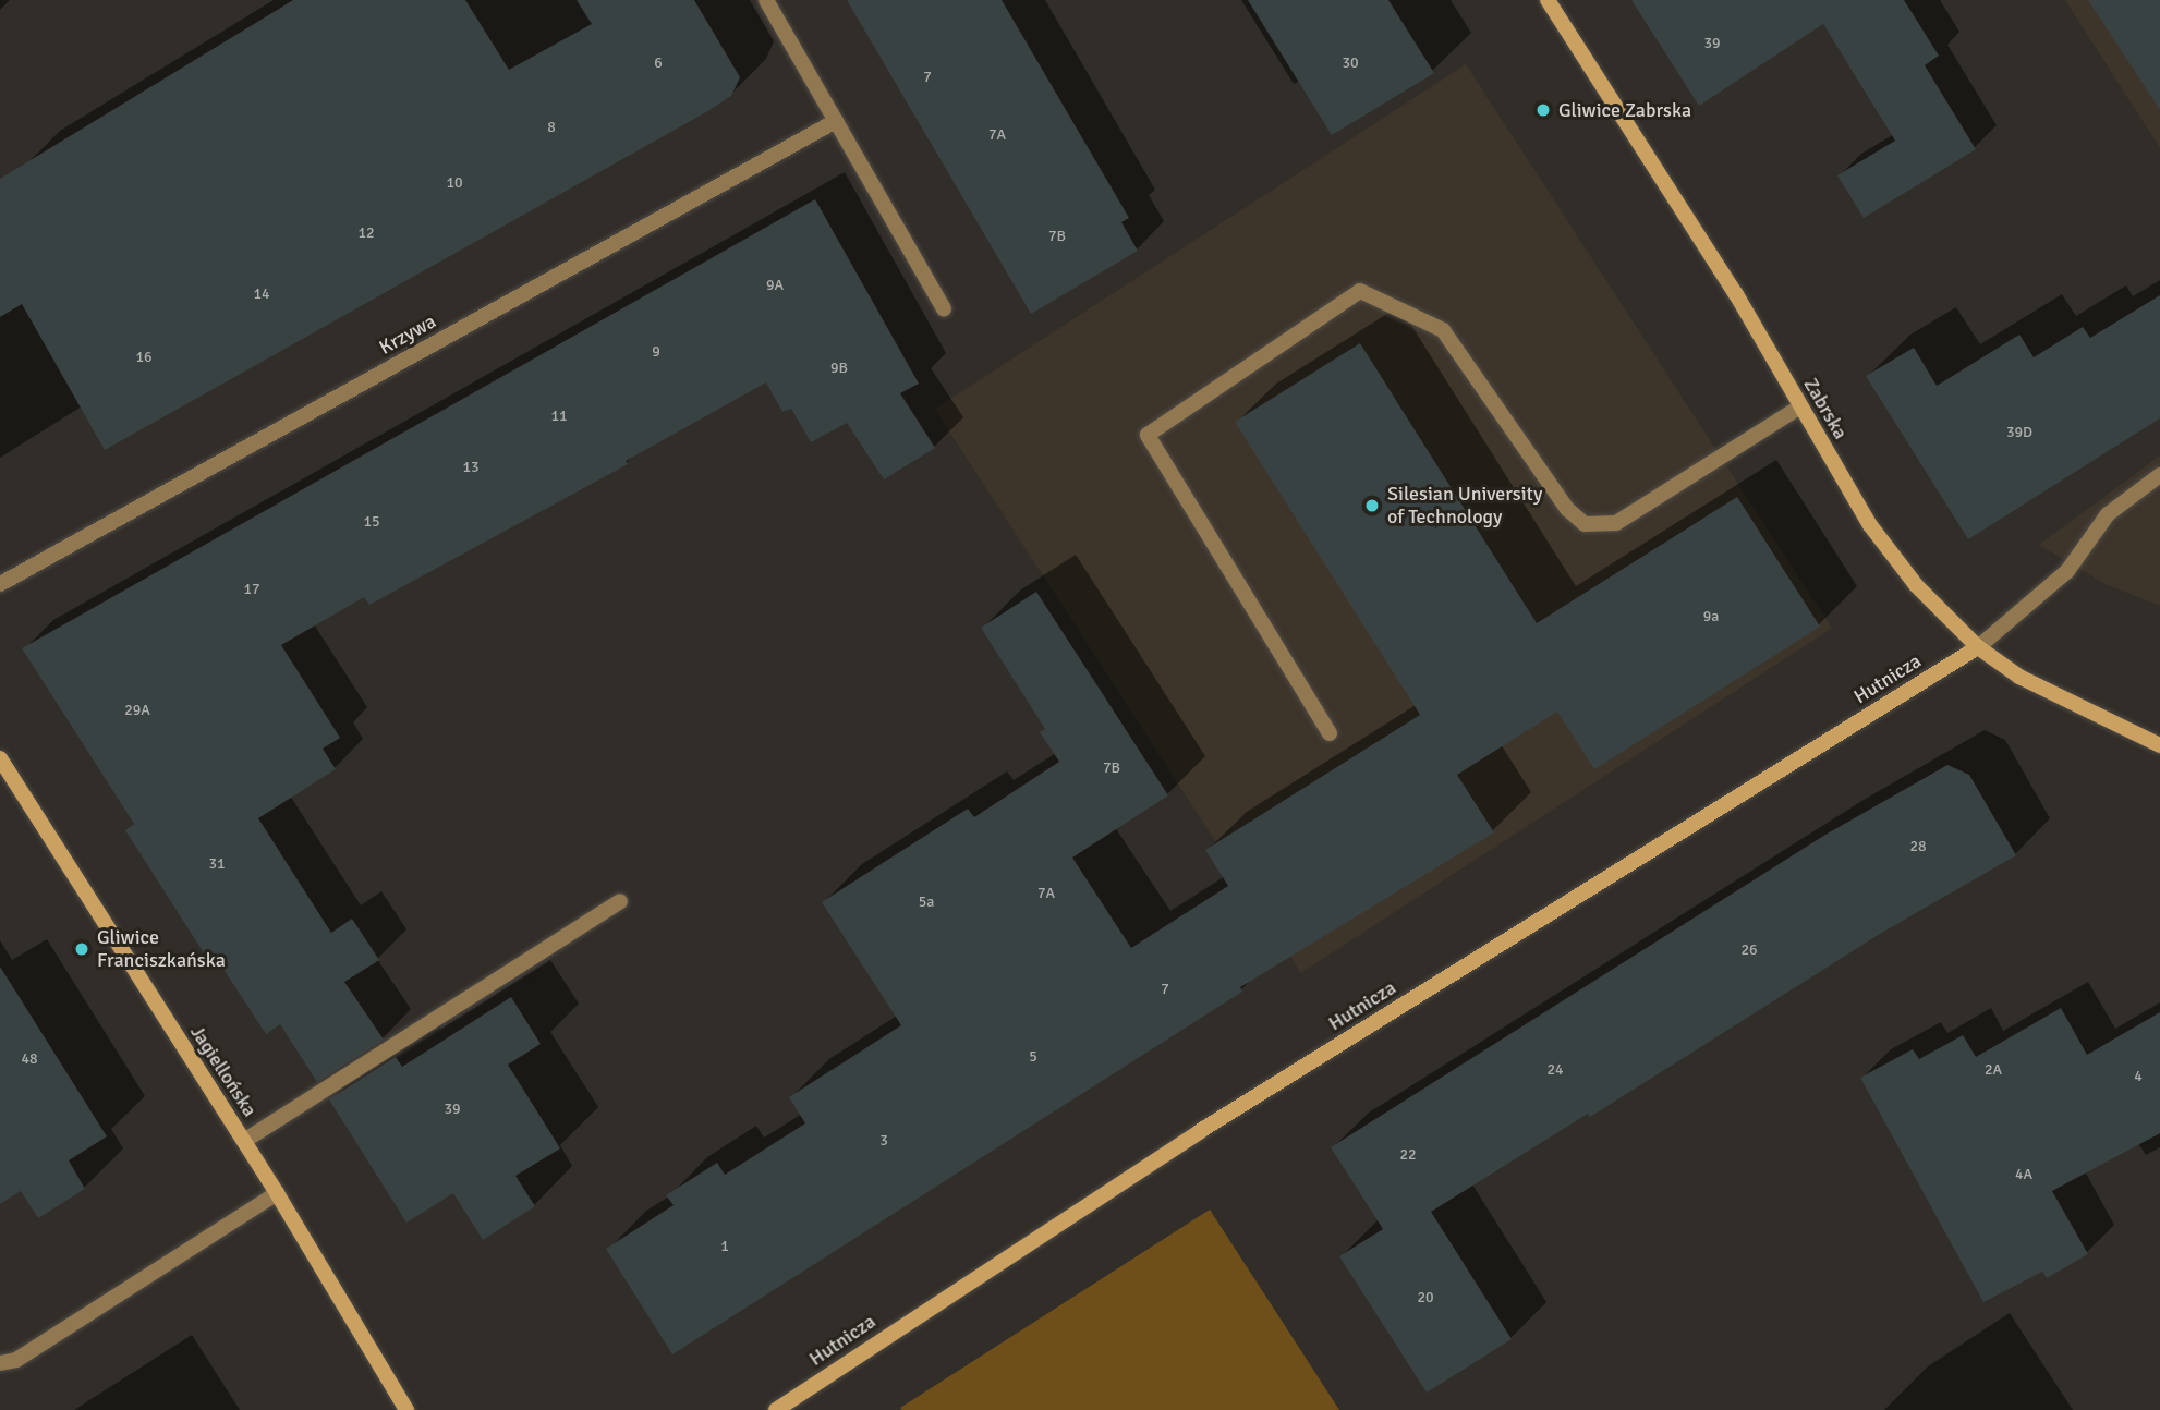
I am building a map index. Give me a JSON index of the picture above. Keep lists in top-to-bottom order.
{
  "streets": {
    "street": [
      "Krzywa",
      "Zabrska",
      "Hutnicza",
      "Jagiellońska"
    ]
  },
  "crossings": [
    ["Zabrska", "Hutnicza"]
  ],
  "places": ["Gliwice Zabrska", "Silesian University of Technology", "Gliwice Franciszkańska"],
  "house_numbers": [
    "39",
    "6",
    "30",
    "7",
    "8",
    "7A",
    "10",
    "12",
    "7B",
    "9A",
    "14",
    "9",
    "16",
    "9B",
    "11",
    "39D",
    "13",
    "15",
    "17",
    "9a",
    "29A",
    "7B",
    "28",
    "31",
    "7A",
    "5a",
    "26",
    "7",
    "5",
    "48",
    "24",
    "2A",
    "4",
    "39",
    "3",
    "22",
    "4A",
    "1",
    "20"
  ]
}
